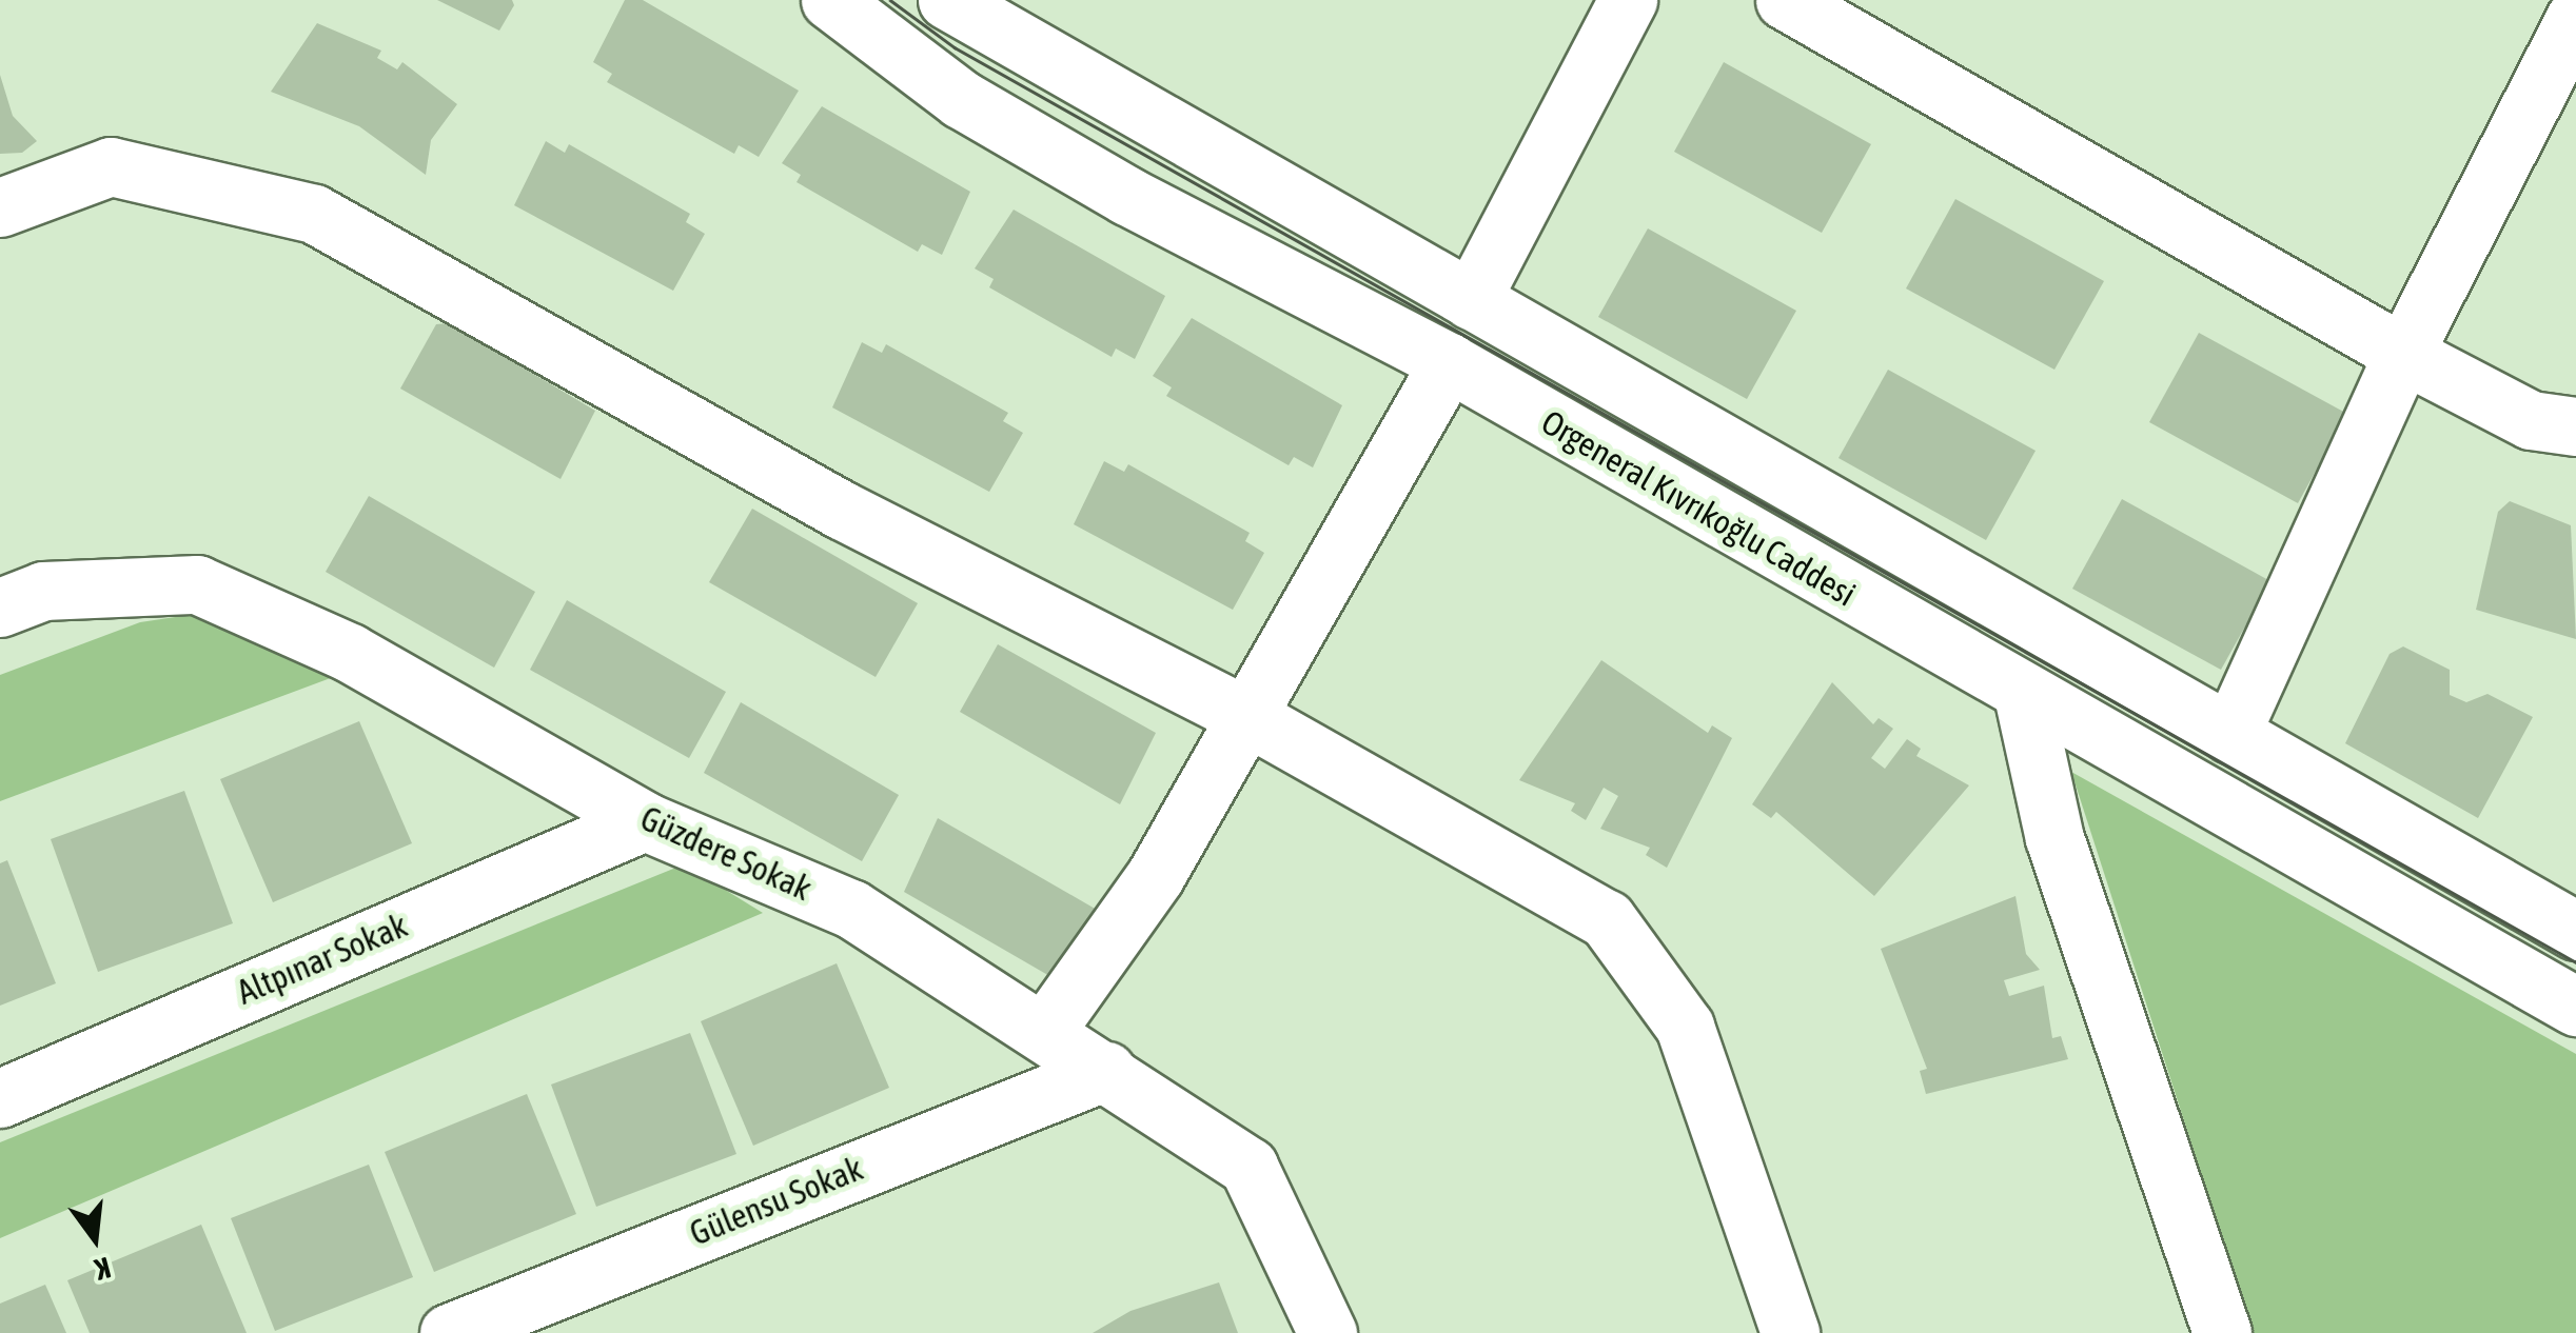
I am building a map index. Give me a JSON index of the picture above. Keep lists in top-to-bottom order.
{
  "streets": {
    "street": [
      "Orgeneral Kıvrıkoğlu Caddesi",
      "Güzdere Sokak",
      "Altpınar Sokak",
      "Gülensu Sokak"
    ]
  },
  "crossings": [
    ["Güzdere Sokak", "Altpınar Sokak"],
    ["Güzdere Sokak", "Gülensu Sokak"]
  ],
  "north": "bottom"
}
